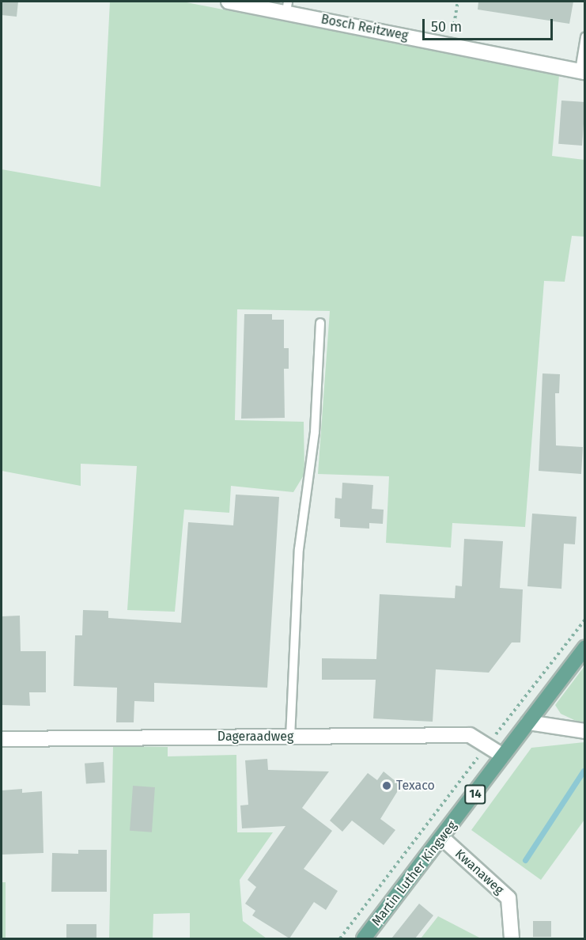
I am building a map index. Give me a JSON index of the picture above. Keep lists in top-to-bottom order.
{
  "streets": {
    "main road": ["14", "Martin Luther Kingweg"],
    "street": ["Bosch Reitzweg", "Dageraadweg", "Kwanaweg"]
  },
  "crossings": [
    ["Dageraadweg", "Martin Luther Kingweg"],
    ["Kwanaweg", "Martin Luther Kingweg"]
  ],
  "places": ["Texaco"],
  "scale_bar": "50 m"
}
